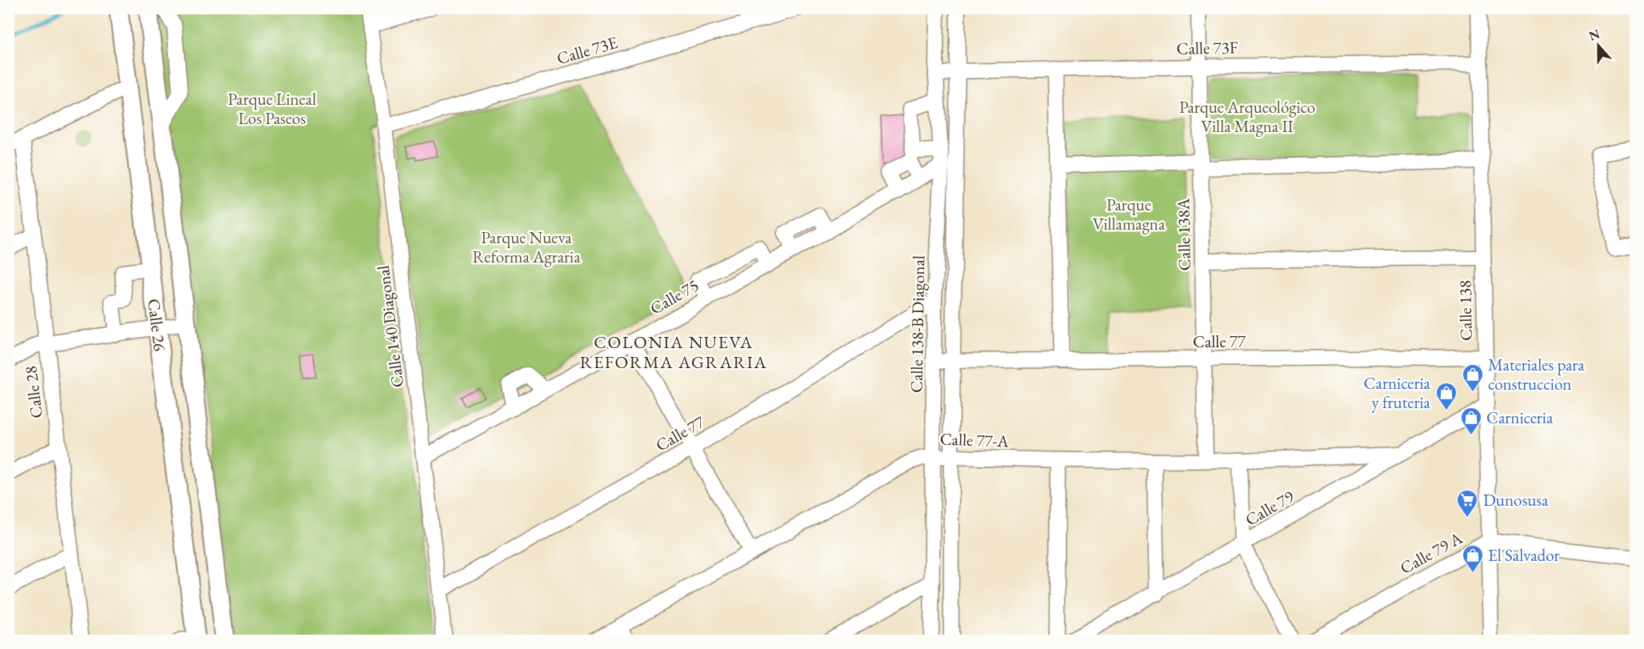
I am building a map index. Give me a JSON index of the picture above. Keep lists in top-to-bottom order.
{
  "streets": {
    "main road": ["Calle 26"],
    "street": [
      "Calle 73F",
      "Calle 73E",
      "Calle 138A",
      "Calle 75",
      "Calle 138",
      "Calle 138-B Diagonal",
      "Calle 140 Diagonal",
      "Calle 77",
      "Calle 28",
      "Calle 77-A",
      "Calle 79",
      "Calle 79 A"
    ]
  },
  "crossings": [
    ["Calle 73F", "Calle 138A"],
    ["Calle 73F", "Calle 138"],
    ["Calle 73F", "Calle 138-B Diagonal"],
    ["Calle 73E", "Calle 140 Diagonal"],
    ["Calle 138A", "Calle 77"],
    ["Calle 138A", "Calle 77-A"],
    ["Calle 75", "Calle 138-B Diagonal"],
    ["Calle 75", "Calle 140 Diagonal"],
    ["Calle 138", "Calle 77"],
    ["Calle 138", "Calle 79"],
    ["Calle 138", "Calle 79 A"],
    ["Calle 138-B Diagonal", "Calle 77"],
    ["Calle 138-B Diagonal", "Calle 77-A"],
    ["Calle 140 Diagonal", "Calle 77"],
    ["Calle 77-A", "Calle 79"]
  ],
  "districts": ["COLONIA NUEVA REFORMA AGRARIA"],
  "parks": [
    "Parque Lineal Los Paseos",
    "Parque Arqueológico Villa Magna II",
    "Parque Villamagna",
    "Parque Nueva Reforma Agraria"
  ],
  "places": {
    "shop": [
      "Materiales para construccion",
      "Carniceria y fruteria",
      "Carniceria",
      "El Salvador"
    ],
    "supermarket": ["Dunosusa"]
  },
  "north": "top"
}
